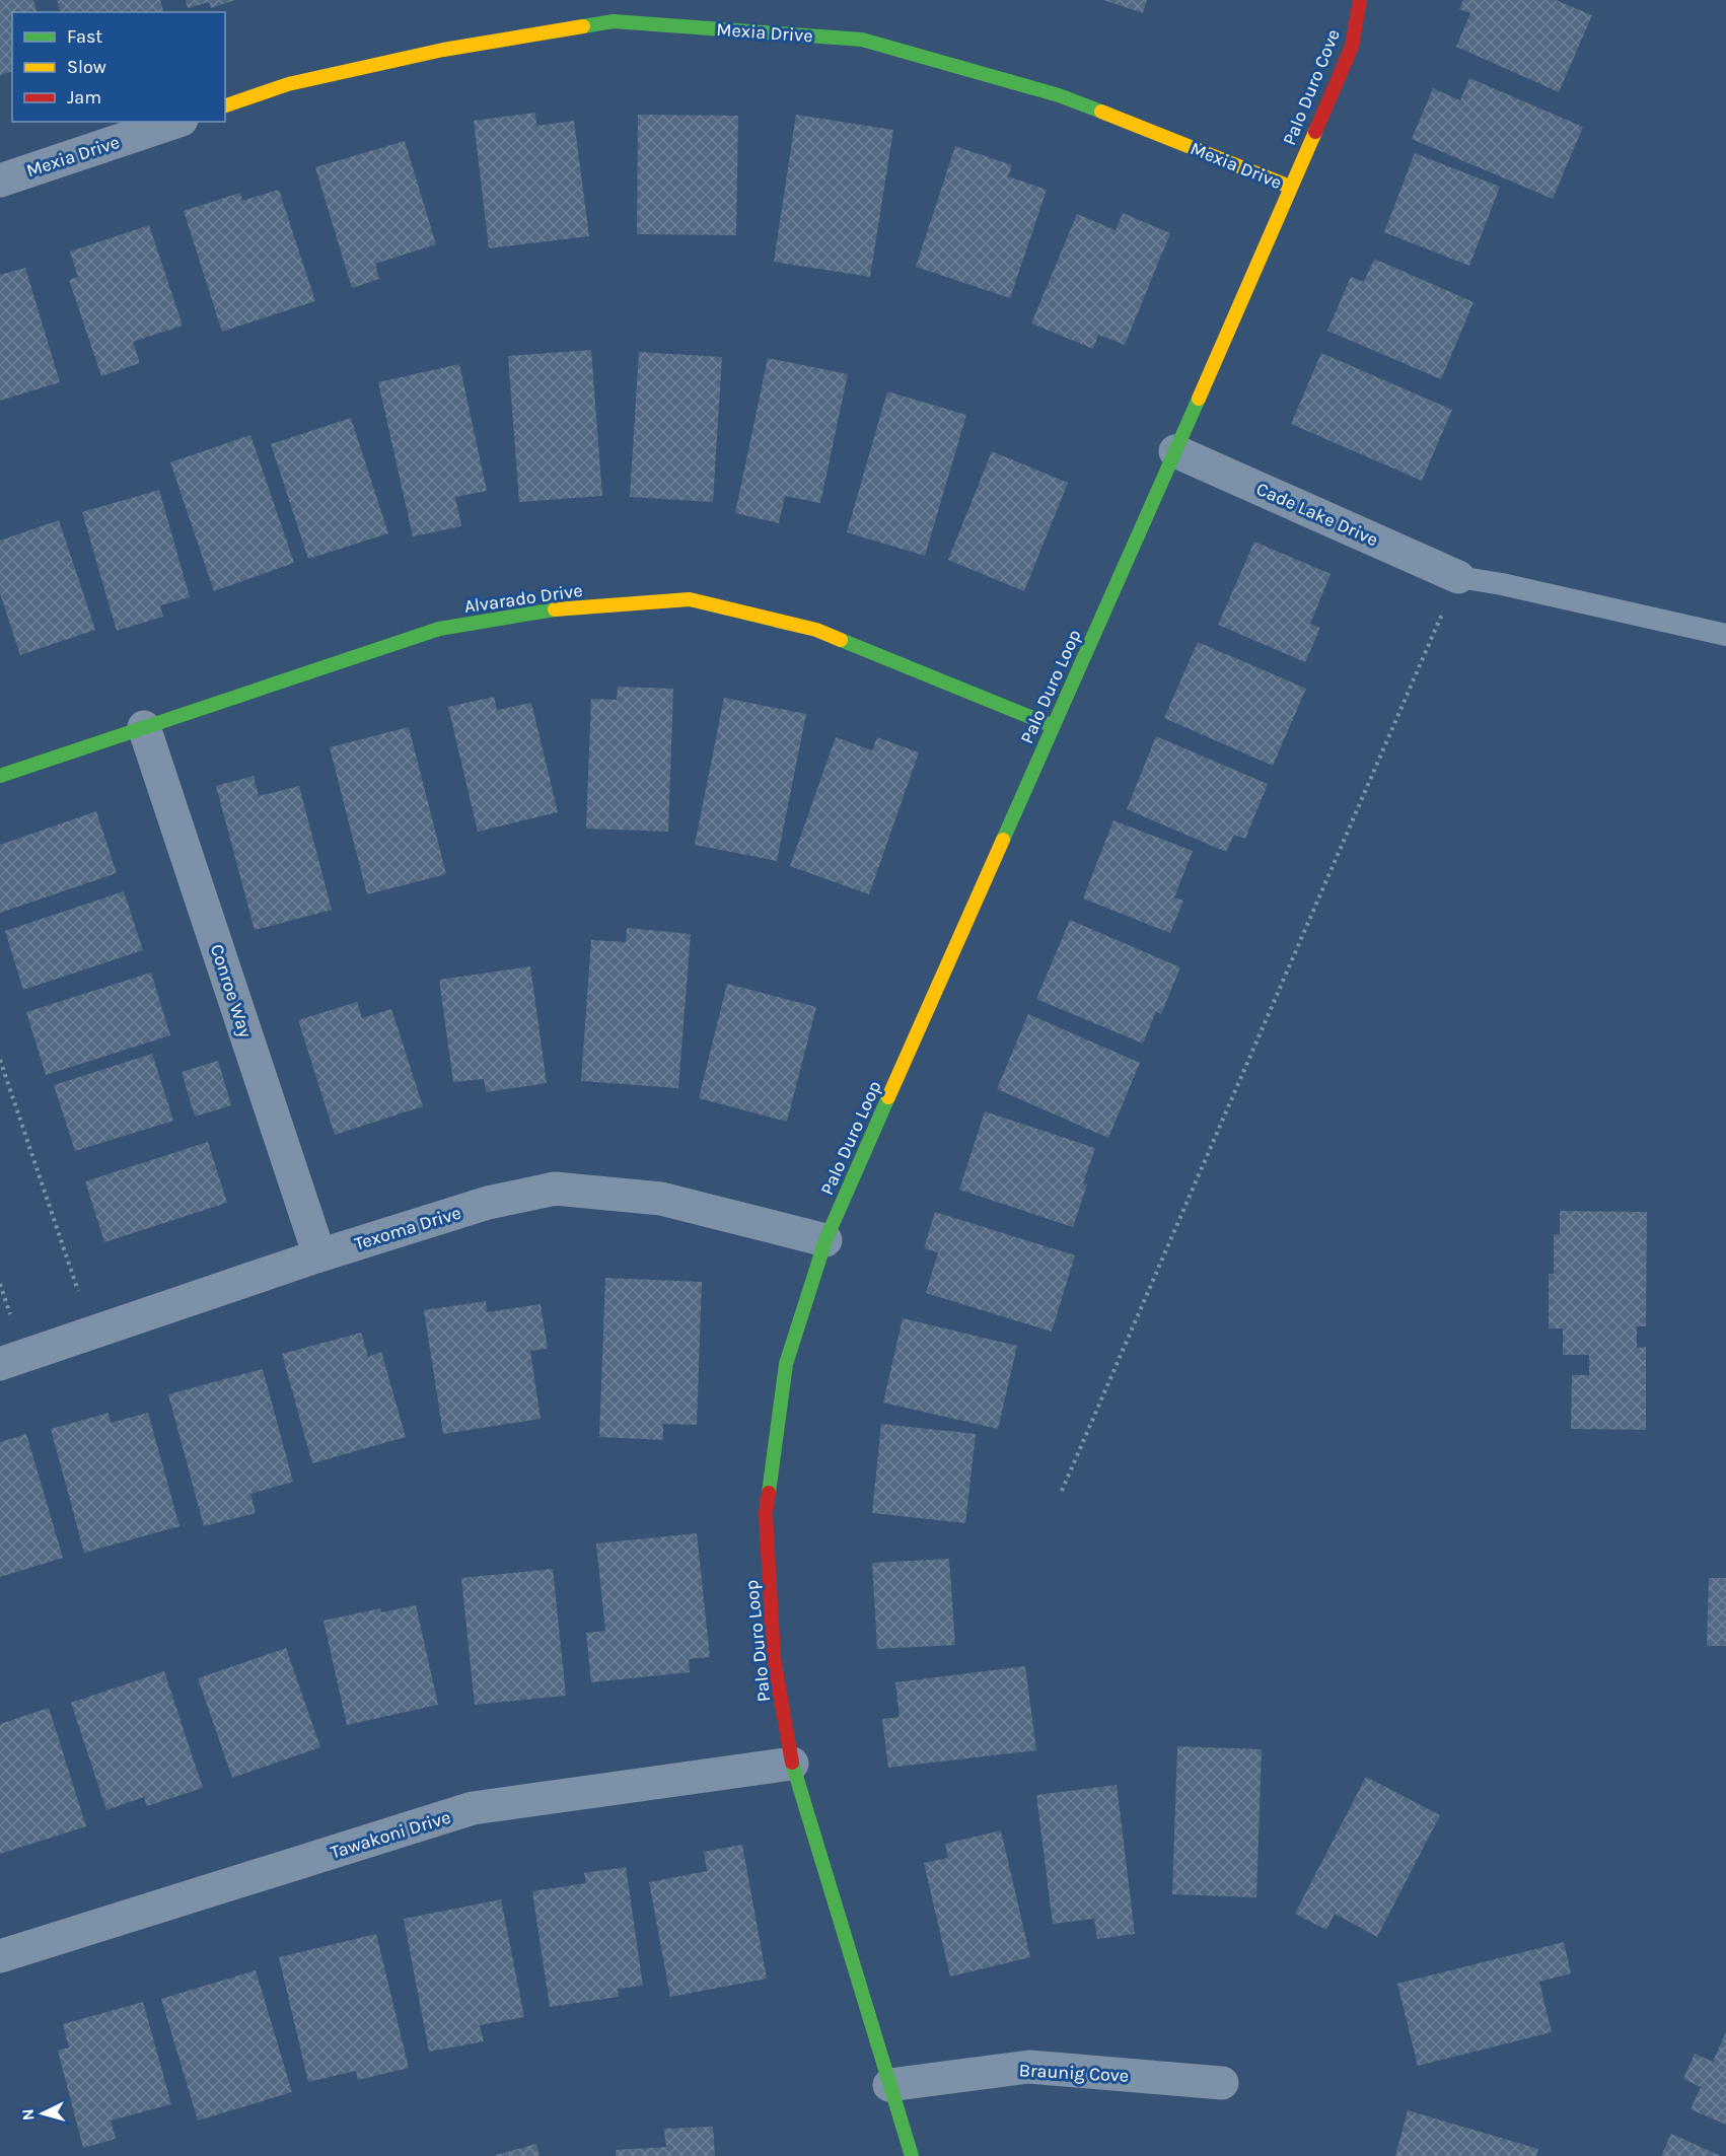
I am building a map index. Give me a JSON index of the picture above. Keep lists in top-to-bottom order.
{
  "streets": {
    "street": [
      "Mexia Drive",
      "Palo Duro Cove",
      "Cade Lake Drive",
      "Alvarado Drive",
      "Palo Duro Loop",
      "Conroe Way",
      "Texoma Drive",
      "Tawakoni Drive",
      "Braunig Cove"
    ]
  },
  "crossings": [
    ["Mexia Drive", "Palo Duro Cove"],
    ["Mexia Drive", "Palo Duro Loop"],
    ["Palo Duro Cove", "Palo Duro Loop"],
    ["Cade Lake Drive", "Palo Duro Loop"],
    ["Alvarado Drive", "Palo Duro Loop"],
    ["Alvarado Drive", "Conroe Way"],
    ["Palo Duro Loop", "Texoma Drive"],
    ["Palo Duro Loop", "Tawakoni Drive"],
    ["Palo Duro Loop", "Braunig Cove"],
    ["Conroe Way", "Texoma Drive"]
  ],
  "legend": ["Fast", "Slow", "Jam"],
  "north": "left"
}
